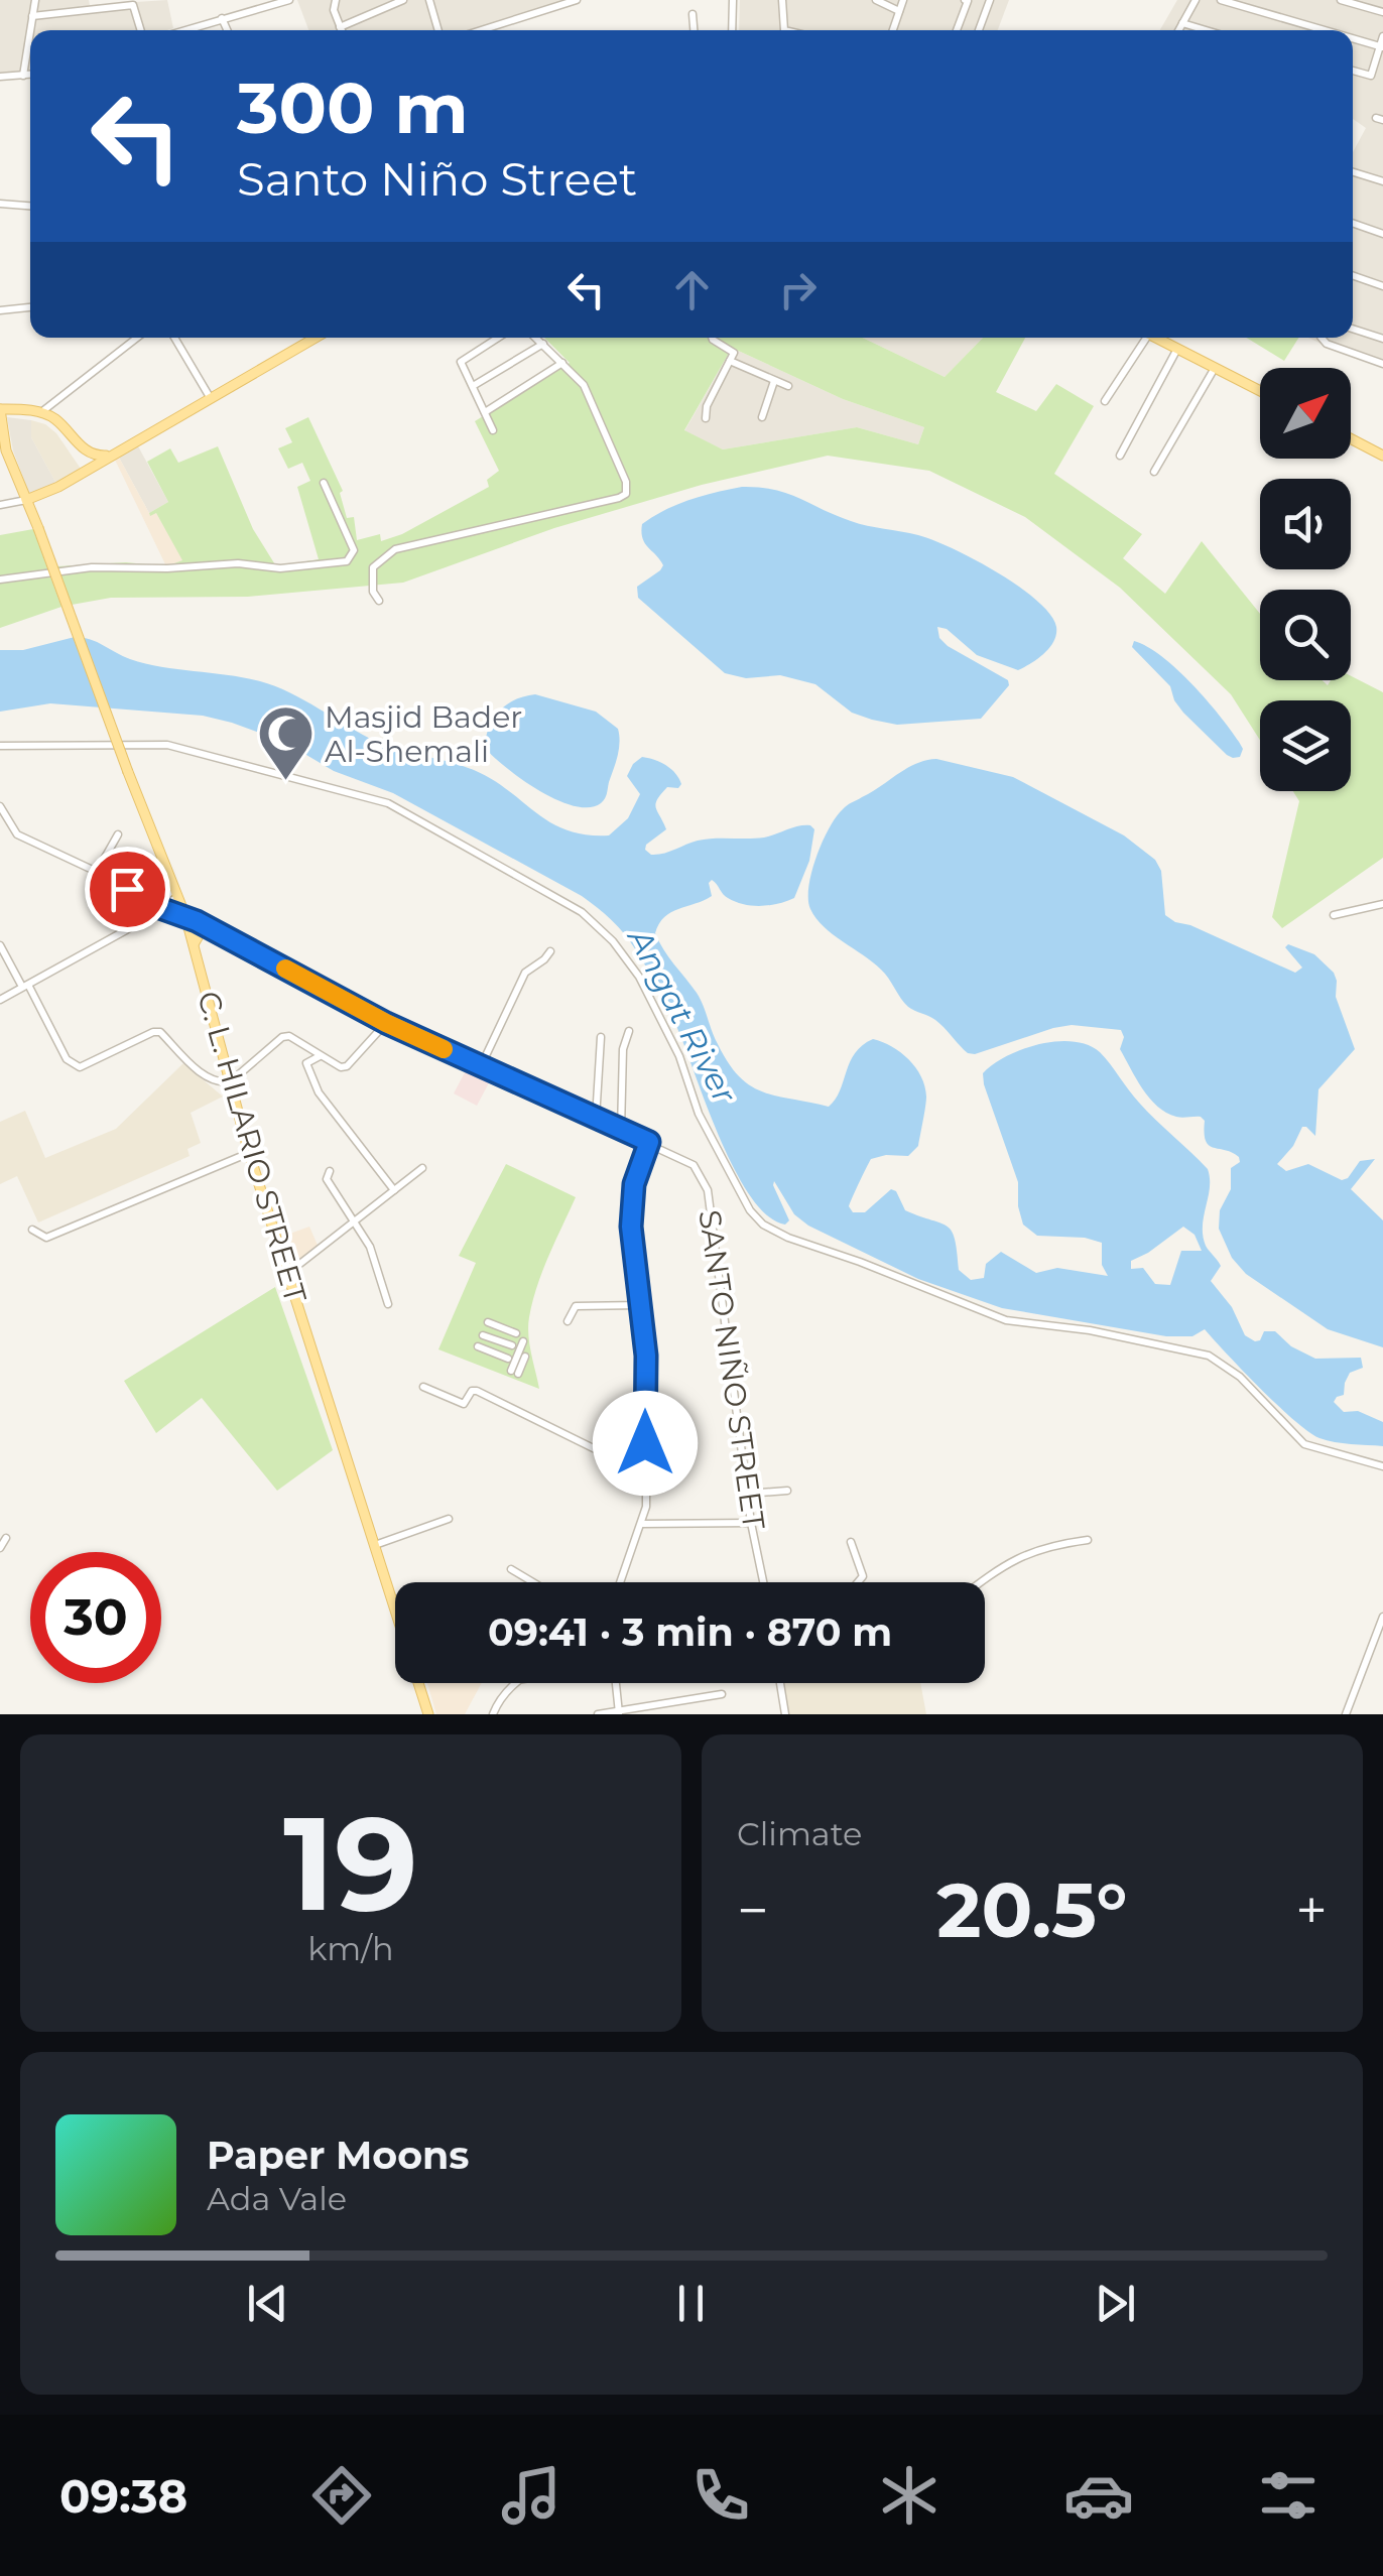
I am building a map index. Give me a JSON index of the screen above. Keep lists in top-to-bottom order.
{
  "streets": {
    "main road": ["C. L. HILARIO STREET"],
    "street": ["SANTO NIÑO STREET"]
  },
  "crossings": [
    ["C. L. HILARIO STREET", "SANTO NIÑO STREET"]
  ],
  "water": ["Angat River"],
  "places": {
    "mosque": ["Masjid Bader Al-Shemali"]
  },
  "north": "top right",
  "page": {
    "turn": ["300 m", "Santo Niño Street"],
    "limit": "30",
    "trip": "09:41 · 3 min · 870 m",
    "tile": [
      ["19", "km/h"],
      "Climate"
    ],
    "heat": ["−", "20.5°", "+"],
    "song": ["Paper Moons", "Ada Vale"],
    "tabs": "09:38"
  }
}
